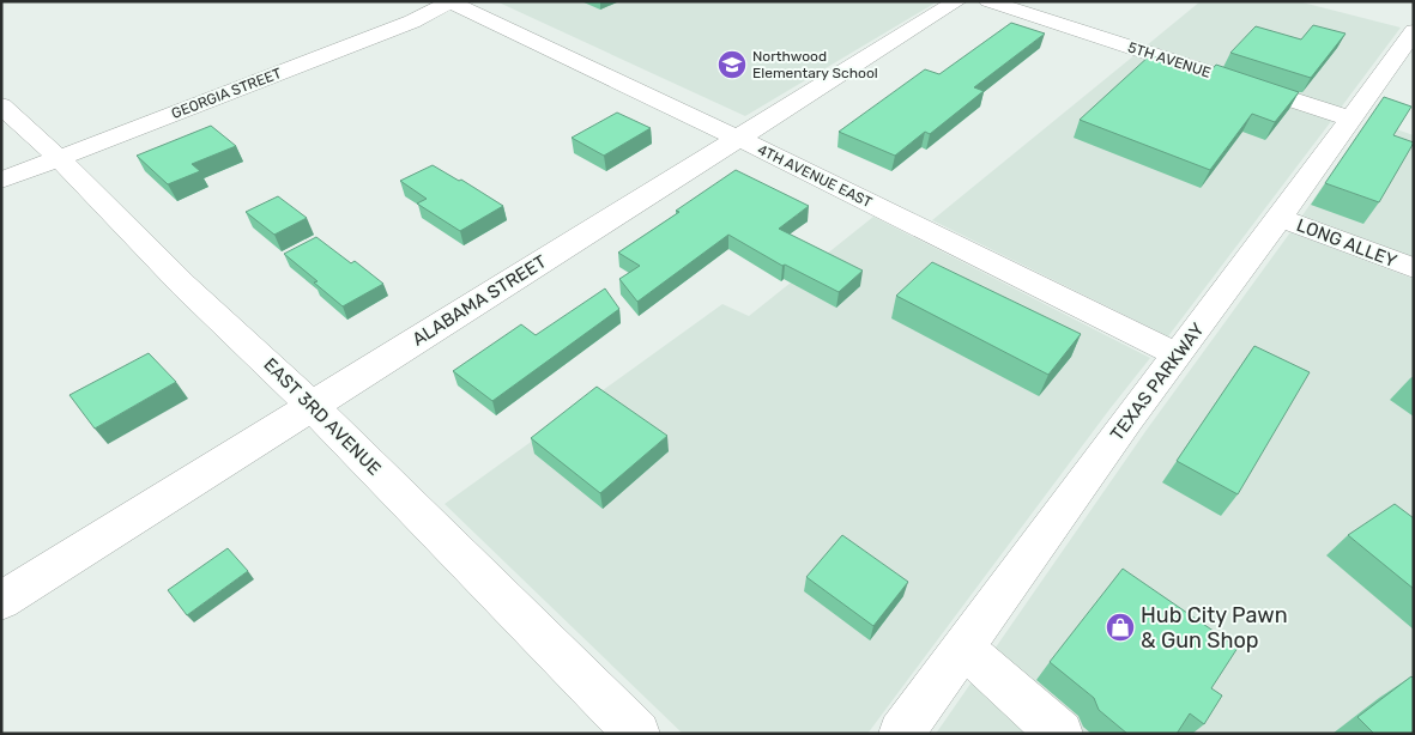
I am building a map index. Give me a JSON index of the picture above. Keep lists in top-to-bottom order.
{
  "streets": {
    "street": [
      "5TH AVENUE",
      "GEORGIA STREET",
      "4TH AVENUE EAST",
      "LONG ALLEY",
      "ALABAMA STREET",
      "TEXAS PARKWAY",
      "EAST 3RD AVENUE"
    ]
  },
  "crossings": [
    ["5TH AVENUE", "TEXAS PARKWAY"],
    ["GEORGIA STREET", "4TH AVENUE EAST"],
    ["GEORGIA STREET", "EAST 3RD AVENUE"],
    ["4TH AVENUE EAST", "ALABAMA STREET"],
    ["4TH AVENUE EAST", "TEXAS PARKWAY"],
    ["LONG ALLEY", "TEXAS PARKWAY"],
    ["ALABAMA STREET", "EAST 3RD AVENUE"]
  ],
  "places": {
    "school or university": ["Northwood Elementary School"],
    "shop": ["Hub City Pawn & Gun Shop"]
  }
}
